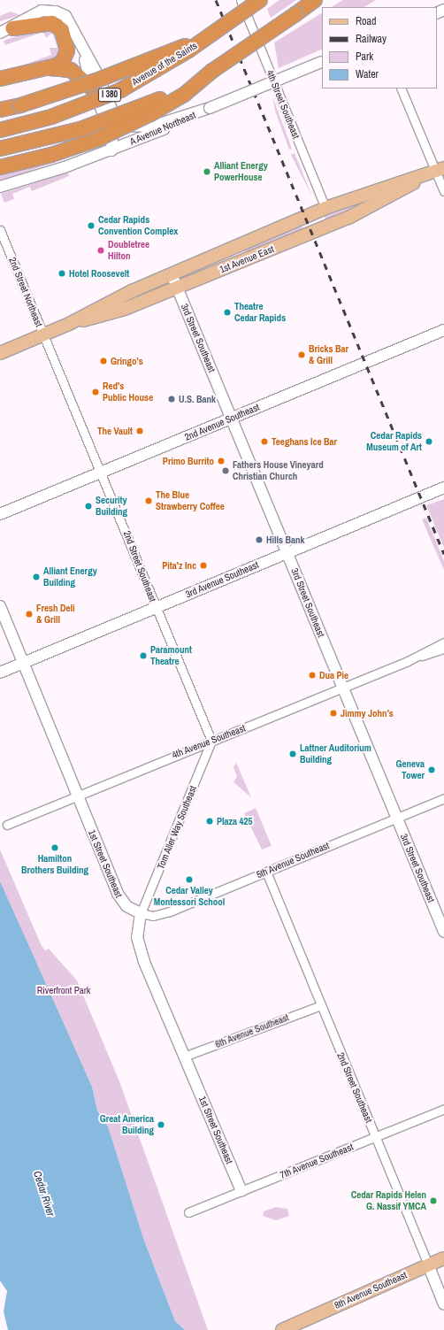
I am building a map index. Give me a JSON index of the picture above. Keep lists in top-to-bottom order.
{
  "streets": {
    "highway": ["Avenue of the Saints", "I 380"],
    "main road": ["1st Avenue East", "8th Avenue Southeast"],
    "street": [
      "4th Street Southeast",
      "A Avenue Northeast",
      "2nd Street Northeast",
      "3rd Street Southeast",
      "2nd Avenue Southeast",
      "2nd Street Southeast",
      "3rd Avenue Southeast",
      "4th Avenue Southeast",
      "Tom Aller Way Southeast",
      "5th Avenue Southeast",
      "1st Street Southeast",
      "6th Avenue Southeast",
      "7th Avenue Southeast"
    ]
  },
  "crossings": [
    ["4th Street Southeast", "1st Avenue East"],
    ["1st Avenue East", "2nd Street Northeast"],
    ["1st Avenue East", "3rd Street Southeast"],
    ["1st Avenue East", "2nd Street Southeast"],
    ["2nd Street Northeast", "2nd Street Southeast"],
    ["3rd Street Southeast", "2nd Avenue Southeast"],
    ["3rd Street Southeast", "3rd Avenue Southeast"],
    ["3rd Street Southeast", "4th Avenue Southeast"],
    ["3rd Street Southeast", "5th Avenue Southeast"],
    ["2nd Avenue Southeast", "2nd Street Southeast"],
    ["2nd Street Southeast", "3rd Avenue Southeast"],
    ["2nd Street Southeast", "4th Avenue Southeast"],
    ["2nd Street Southeast", "Tom Aller Way Southeast"],
    ["2nd Street Southeast", "5th Avenue Southeast"],
    ["2nd Street Southeast", "6th Avenue Southeast"],
    ["2nd Street Southeast", "7th Avenue Southeast"],
    ["2nd Street Southeast", "8th Avenue Southeast"],
    ["3rd Avenue Southeast", "1st Street Southeast"],
    ["4th Avenue Southeast", "Tom Aller Way Southeast"],
    ["4th Avenue Southeast", "1st Street Southeast"],
    ["Tom Aller Way Southeast", "5th Avenue Southeast"],
    ["Tom Aller Way Southeast", "1st Street Southeast"],
    ["5th Avenue Southeast", "1st Street Southeast"],
    ["1st Street Southeast", "6th Avenue Southeast"],
    ["1st Street Southeast", "7th Avenue Southeast"]
  ],
  "water": ["Cedar River"],
  "parks": ["Riverfront Park"],
  "places": [
    "Alliant Energy PowerHouse",
    "Cedar Rapids Convention Complex",
    "Doubletree Hilton",
    "Hotel Roosevelt",
    "Theatre Cedar Rapids",
    "Bricks Bar & Grill",
    "Gringo's",
    "Red's Public House",
    "U.S. Bank",
    "The Vault",
    "Teeghans Ice Bar",
    "Cedar Rapids Museum of Art",
    "Primo Burrito",
    "Fathers House Vineyard Christian Church",
    "The Blue Strawberry Coffee",
    "Security Building",
    "Hills Bank",
    "Pita'z Inc",
    "Alliant Energy Building",
    "Fresh Deli & Grill",
    "Paramount Theatre",
    "Dua Pie",
    "Jimmy John's",
    "Lattner Auditorium Building",
    "Geneva Tower",
    "Plaza 425",
    "Hamilton Brothers Building",
    "Cedar Valley Montessori School",
    "Great America Building",
    "Cedar Rapids Helen G. Nassif YMCA"
  ],
  "legend": [
    "Road",
    "Railway",
    "Park",
    "Water"
  ]
}
